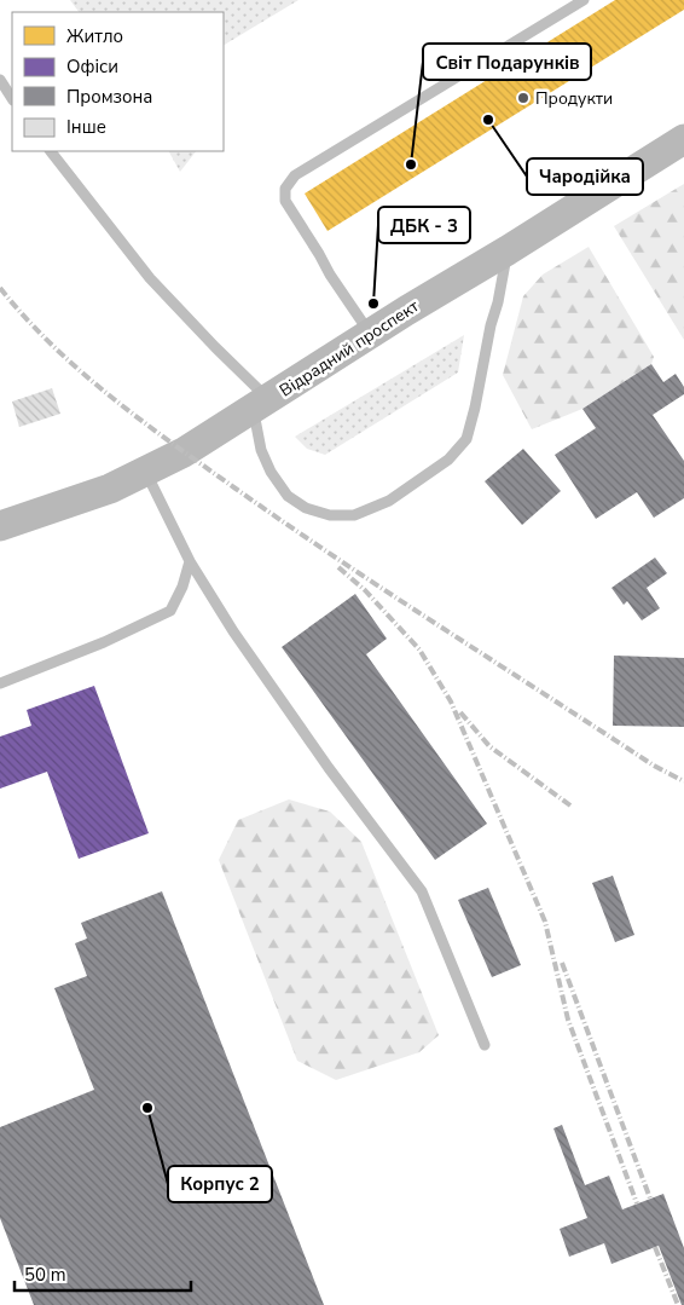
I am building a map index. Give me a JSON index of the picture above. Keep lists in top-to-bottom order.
{
  "streets": {
    "main road": ["Відрадний проспект"]
  },
  "places": [
    "Продукти",
    "Чародійка",
    "Світ Подарунків",
    "ДБК - 3",
    "Корпус 2"
  ],
  "legend": [
    "Житло",
    "Офіси",
    "Промзона",
    "Інше"
  ],
  "scale_bar": "50 m"
}
